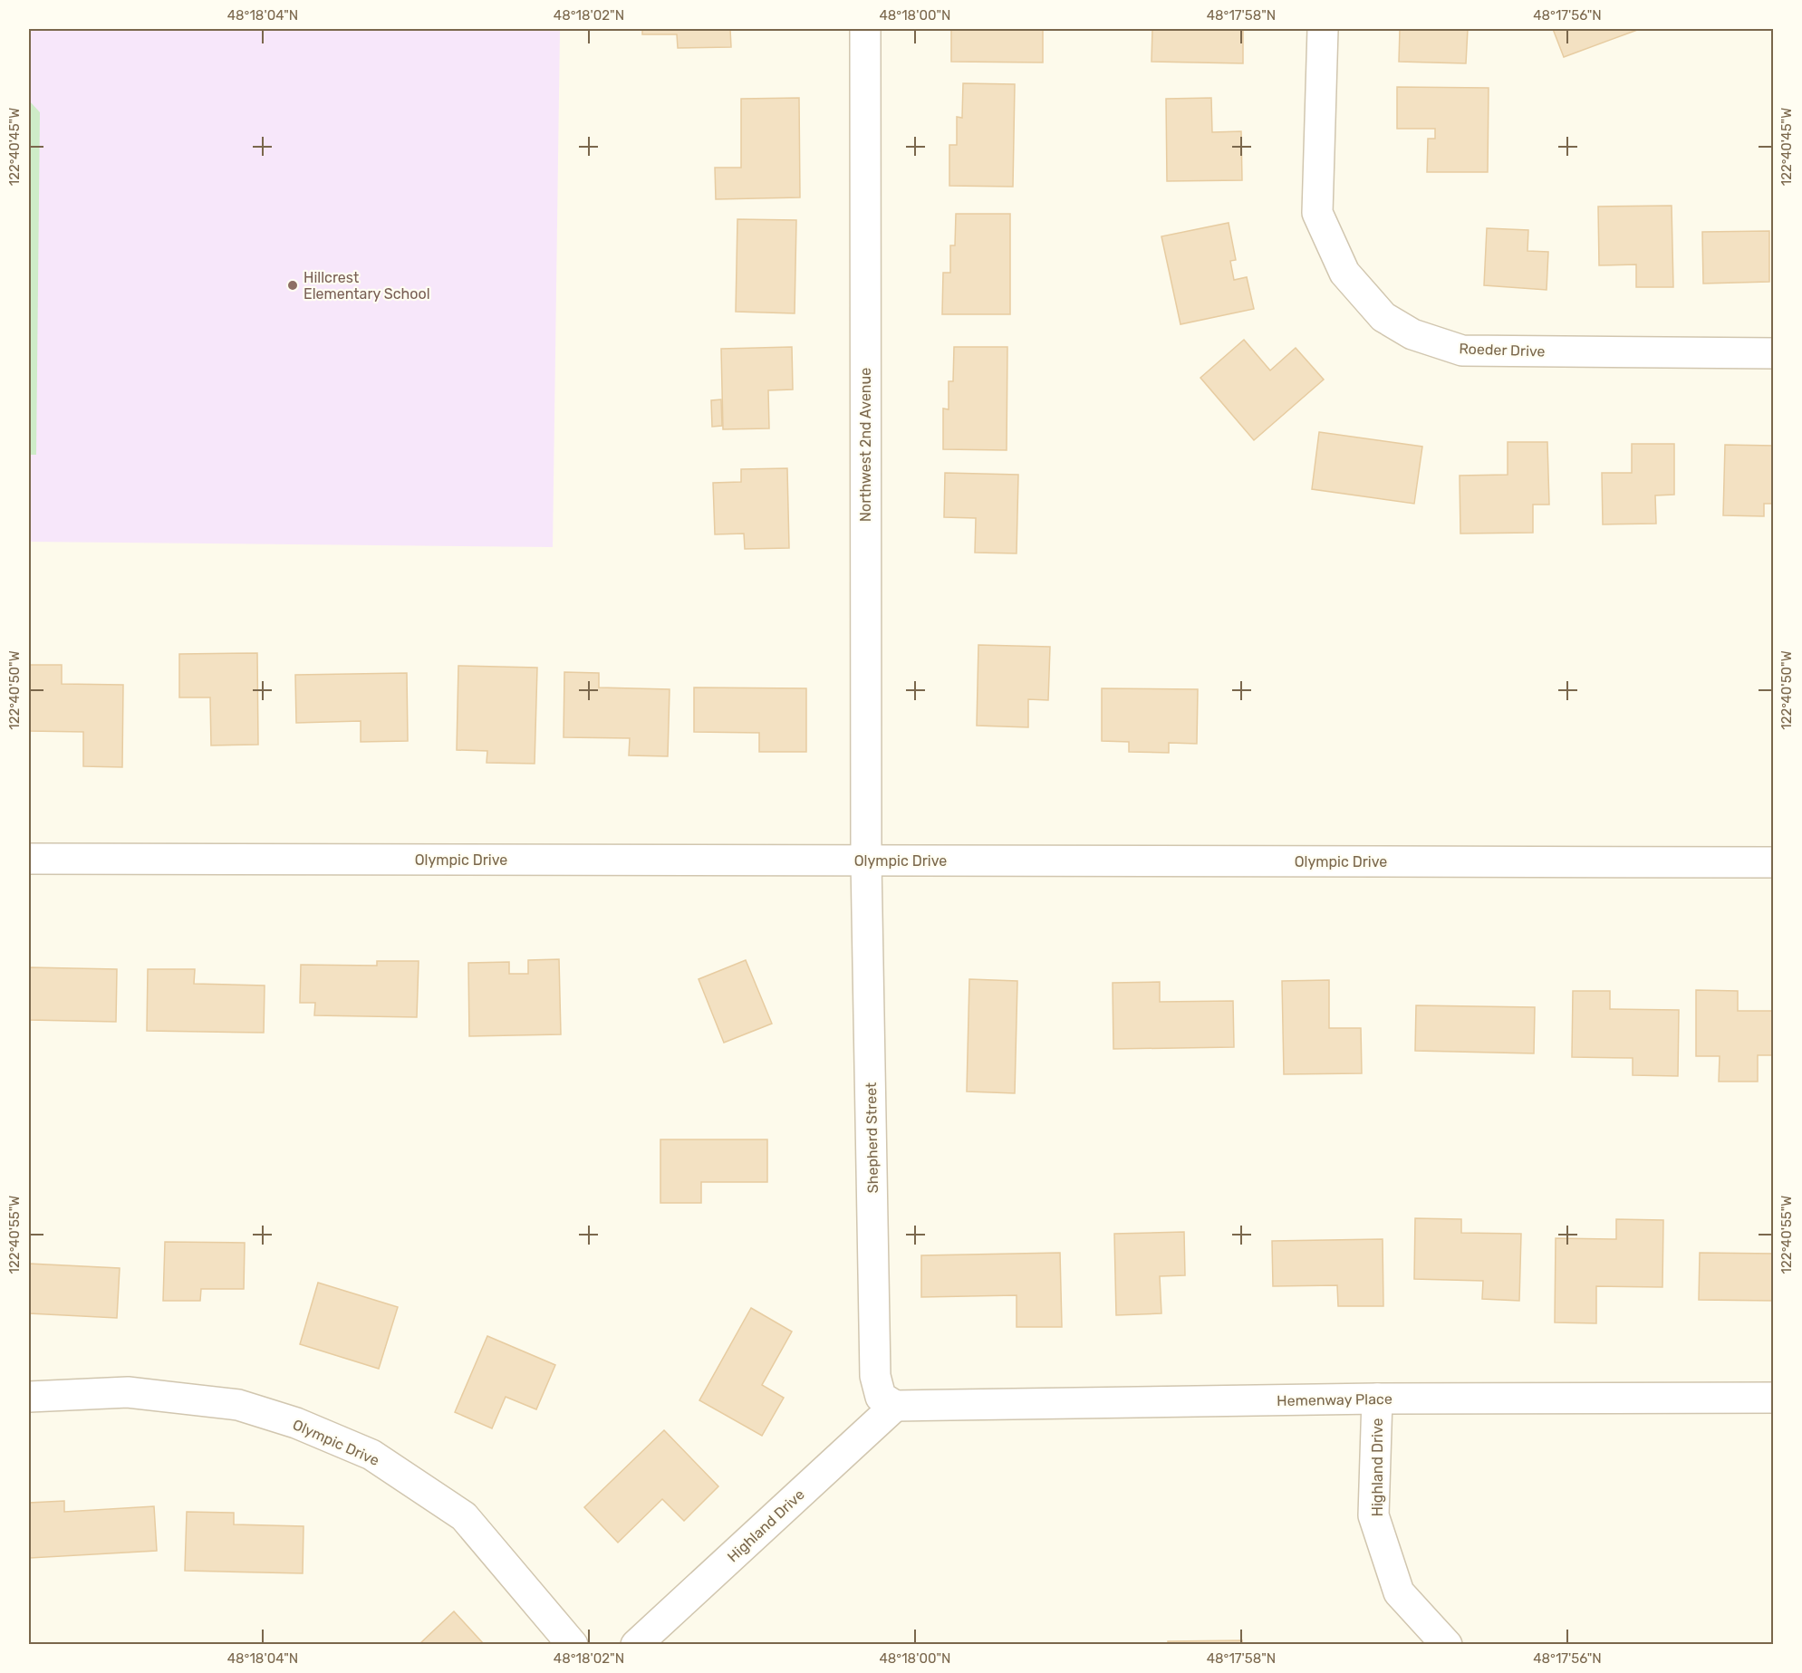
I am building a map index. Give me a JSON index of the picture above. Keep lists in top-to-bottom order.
{
  "streets": {
    "street": [
      "Roeder Drive",
      "Northwest 2nd Avenue",
      "Olympic Drive",
      "Shepherd Street",
      "Hemenway Place",
      "Highland Drive"
    ]
  },
  "crossings": [
    ["Northwest 2nd Avenue", "Olympic Drive"],
    ["Northwest 2nd Avenue", "Shepherd Street"],
    ["Olympic Drive", "Shepherd Street"],
    ["Shepherd Street", "Hemenway Place"],
    ["Shepherd Street", "Highland Drive"],
    ["Hemenway Place", "Highland Drive"]
  ],
  "places": ["Hillcrest Elementary School"],
  "coordinates": [
    "48°18'04\"N",
    "48°18'02\"N",
    "48°18'00\"N",
    "48°17'58\"N",
    "48°17'56\"N",
    "122°40'45\"W",
    "122°40'50\"W",
    "122°40'55\"W"
  ]
}
